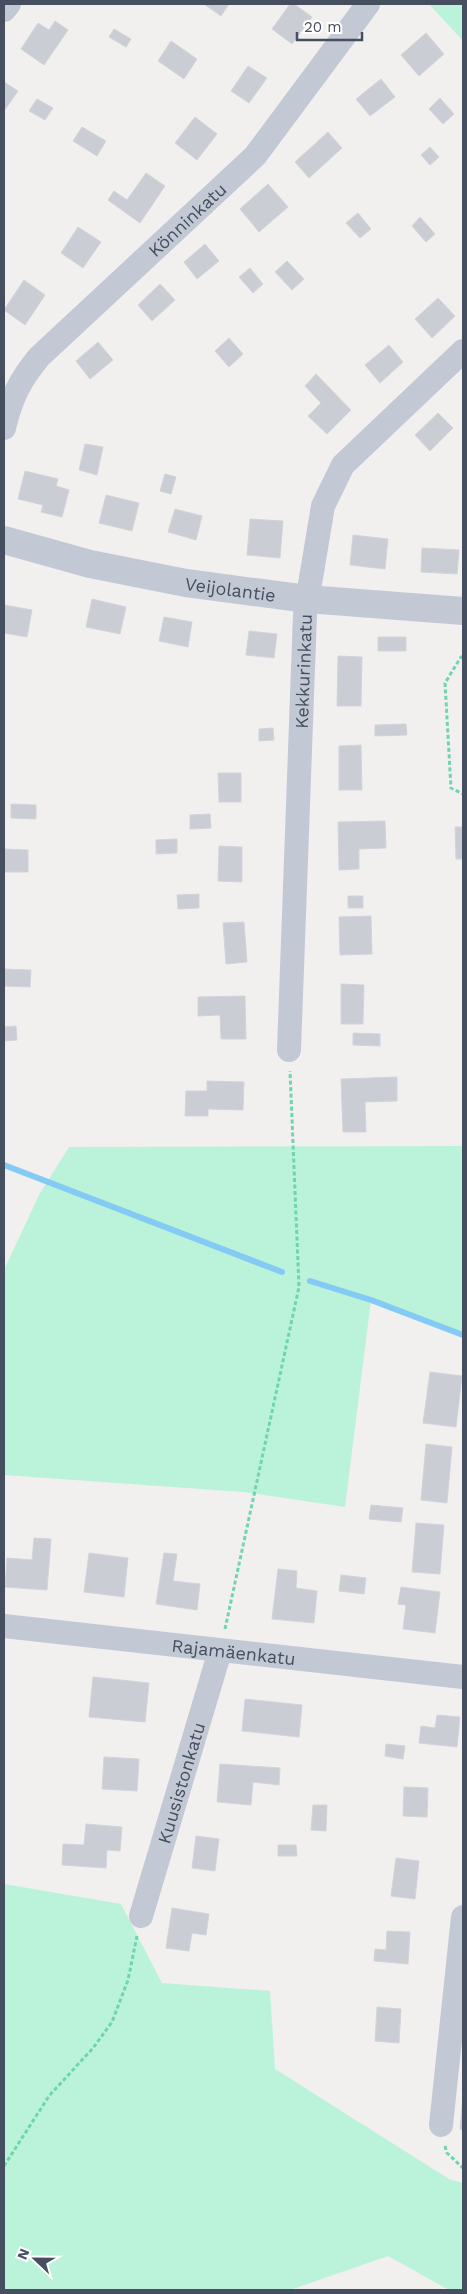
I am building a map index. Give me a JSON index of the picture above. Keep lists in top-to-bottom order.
{
  "streets": {
    "street": [
      "Könninkatu",
      "Veijolantie",
      "Kekkurinkatu",
      "Rajamäenkatu",
      "Kuusistonkatu"
    ]
  },
  "crossings": [
    ["Veijolantie", "Kekkurinkatu"],
    ["Rajamäenkatu", "Kuusistonkatu"]
  ],
  "scale_bar": "20 m",
  "north": "left"
}
